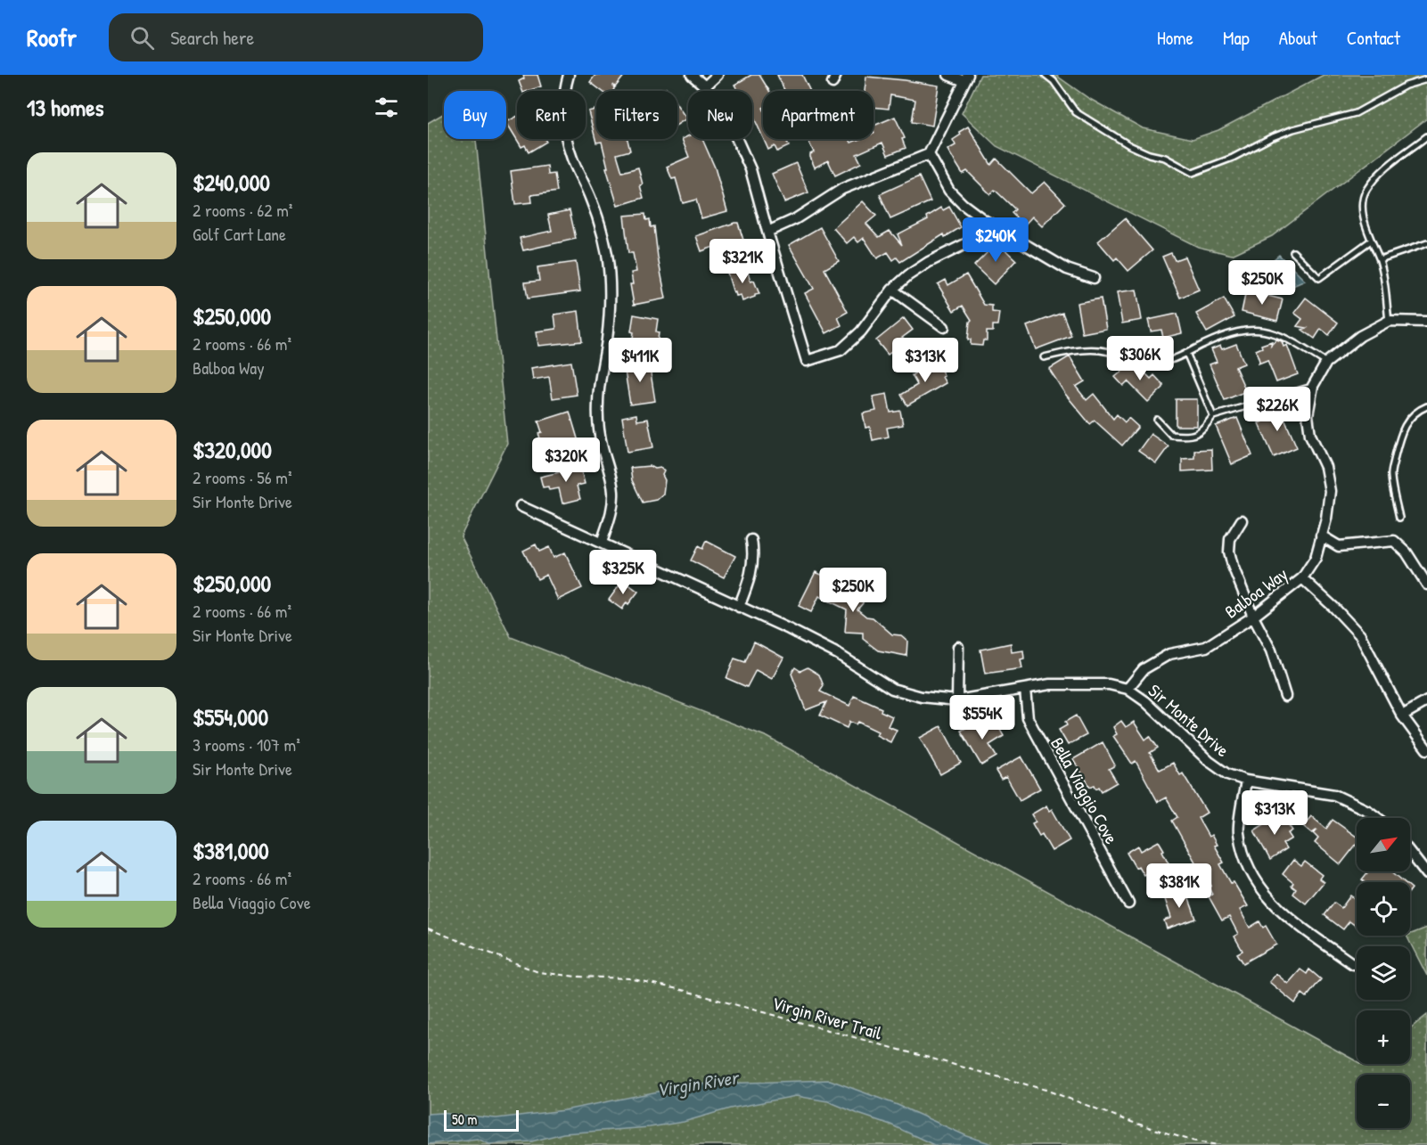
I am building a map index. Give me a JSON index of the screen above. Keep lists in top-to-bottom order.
{
  "streets": {
    "street": ["Balboa Way", "Sir Monte Drive", "Bella Viaggio Cove"],
    "path": ["Virgin River Trail"]
  },
  "crossings": [
    ["Balboa Way", "Sir Monte Drive"],
    ["Sir Monte Drive", "Bella Viaggio Cove"]
  ],
  "water": ["Virgin River"],
  "scale_bar": "50 m",
  "north": "top right",
  "page": {
    "header": "Roofr",
    "search": "Search here",
    "nav": [
      "Home",
      "Map",
      "About",
      "Contact"
    ],
    "heading": "13 homes",
    "chip": [
      "Buy",
      "Rent",
      "Filters",
      "New",
      "Apartment"
    ],
    "list": [
      {
        "name": "$240,000",
        "note": "2 rooms · 62 m² · Golf Cart Lane"
      },
      {
        "name": "$250,000",
        "note": "2 rooms · 66 m² · Balboa Way"
      },
      {
        "name": "$320,000",
        "note": "2 rooms · 56 m² · Sir Monte Drive"
      },
      {
        "name": "$250,000",
        "note": "2 rooms · 66 m² · Sir Monte Drive"
      },
      {
        "name": "$554,000",
        "note": "3 rooms · 107 m² · Sir Monte Drive"
      },
      {
        "name": "$381,000",
        "note": "2 rooms · 66 m² · Bella Viaggio Cove"
      }
    ],
    "price": [
      "$240K",
      "$321K",
      "$250K",
      "$306K",
      "$411K",
      "$313K",
      "$226K",
      "$320K",
      "$325K",
      "$250K",
      "$554K",
      "$313K",
      "$381K"
    ],
    "map_buttons": ["+", "−"],
    "scale": "50 m"
  }
}
